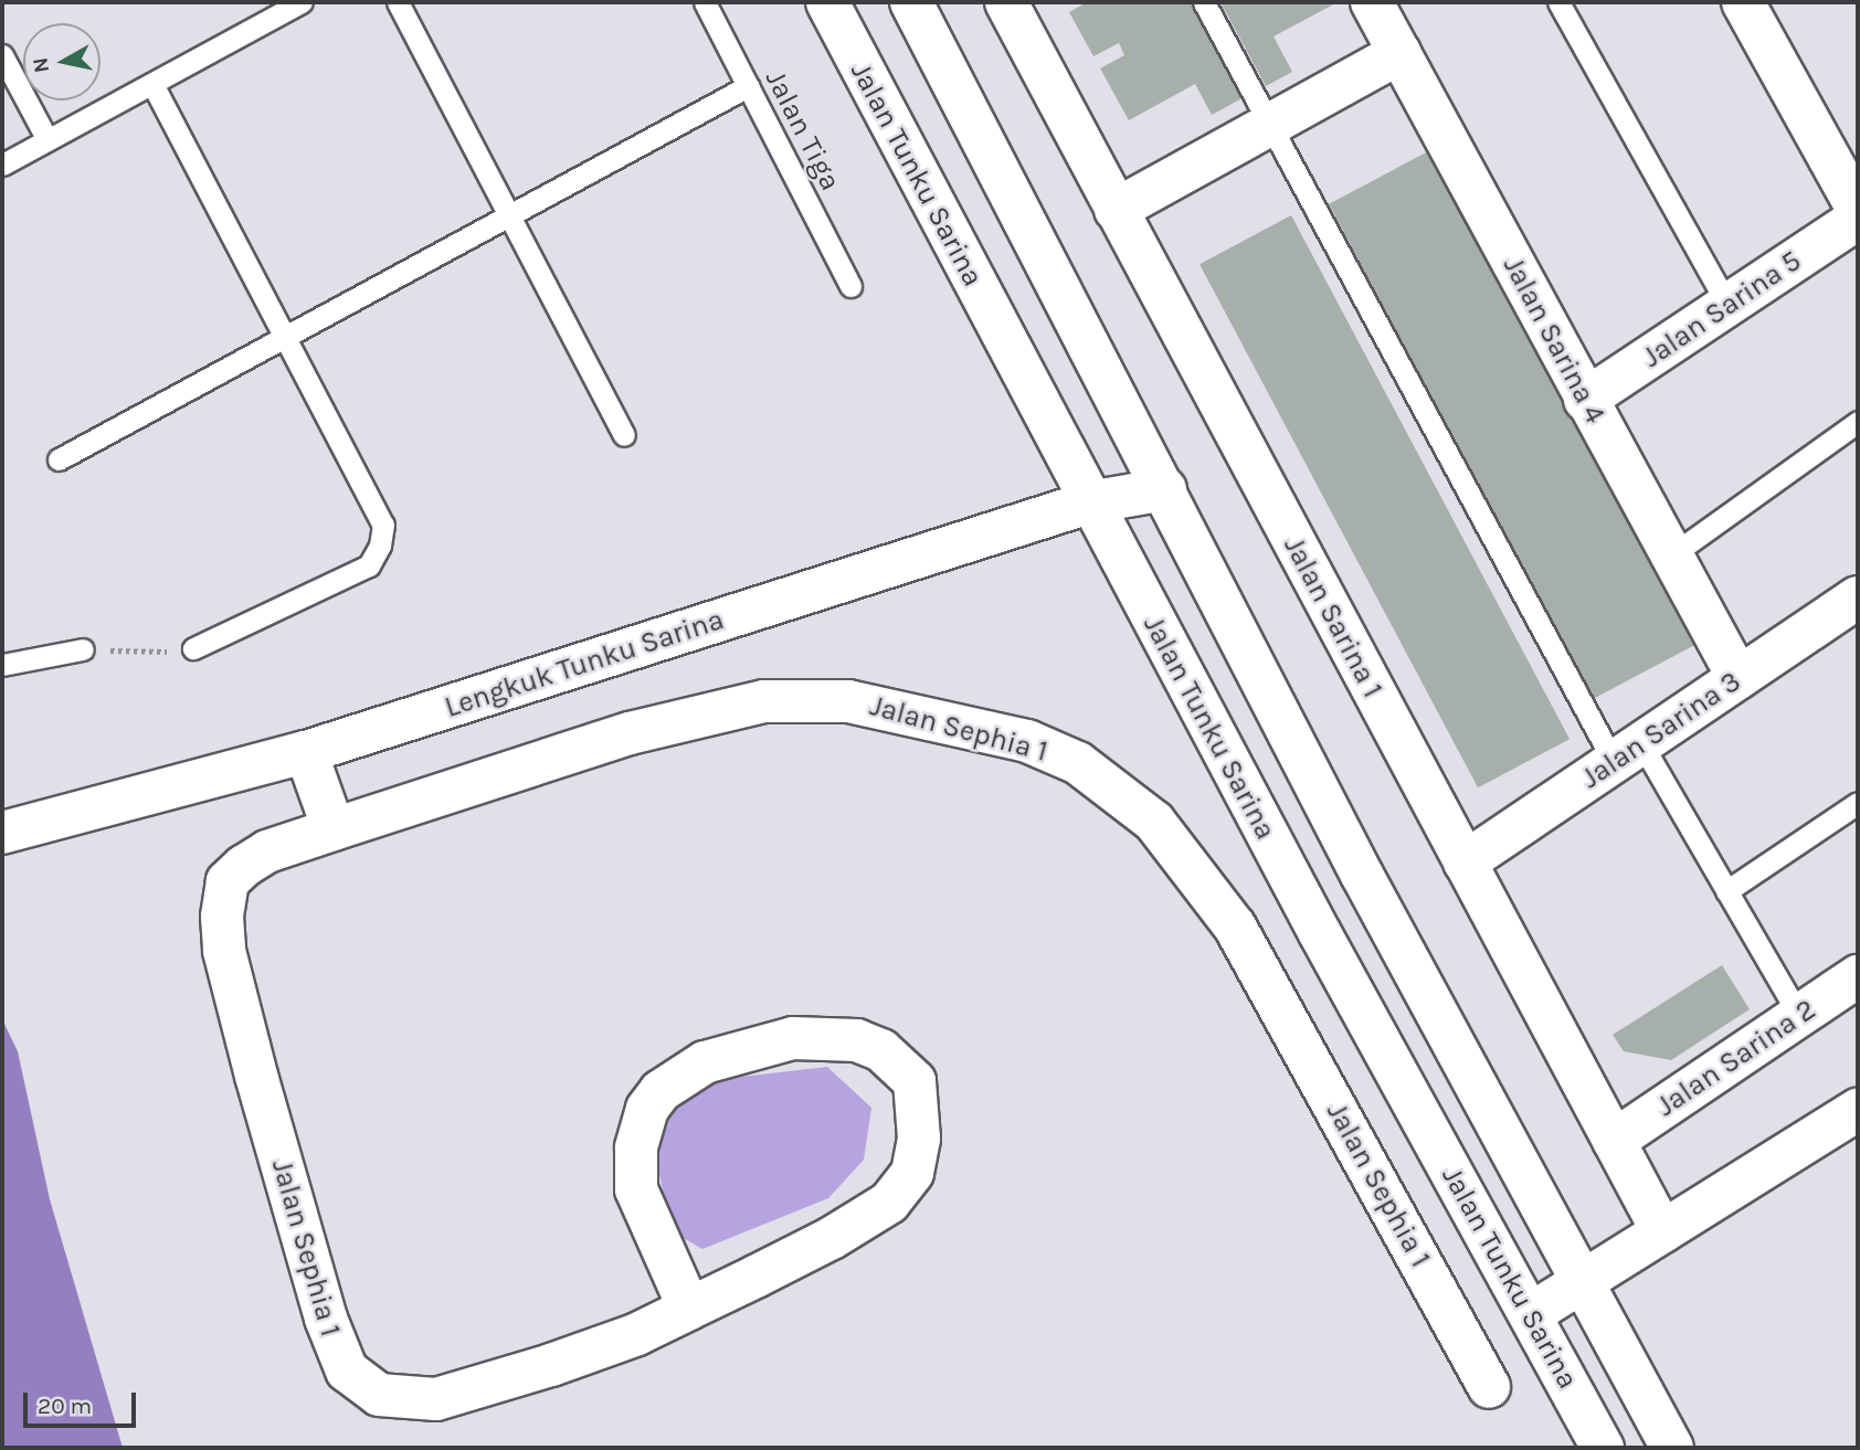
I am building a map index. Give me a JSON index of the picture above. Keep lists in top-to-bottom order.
{
  "streets": {
    "street": [
      "Jalan Tunku Sarina",
      "Jalan Sarina 5",
      "Jalan Sarina 4",
      "Jalan Sarina 1",
      "Lengkuk Tunku Sarina",
      "Jalan Sephia 1",
      "Jalan Sarina 3",
      "Jalan Sarina 2"
    ],
    "lane": ["Jalan Tiga"]
  },
  "crossings": [
    ["Jalan Tunku Sarina", "Lengkuk Tunku Sarina"],
    ["Jalan Sarina 5", "Jalan Sarina 4"],
    ["Jalan Sarina 4", "Jalan Sarina 3"],
    ["Jalan Sarina 1", "Jalan Sarina 3"],
    ["Jalan Sarina 1", "Jalan Sarina 2"]
  ],
  "scale_bar": "20 m",
  "north": "left"
}
